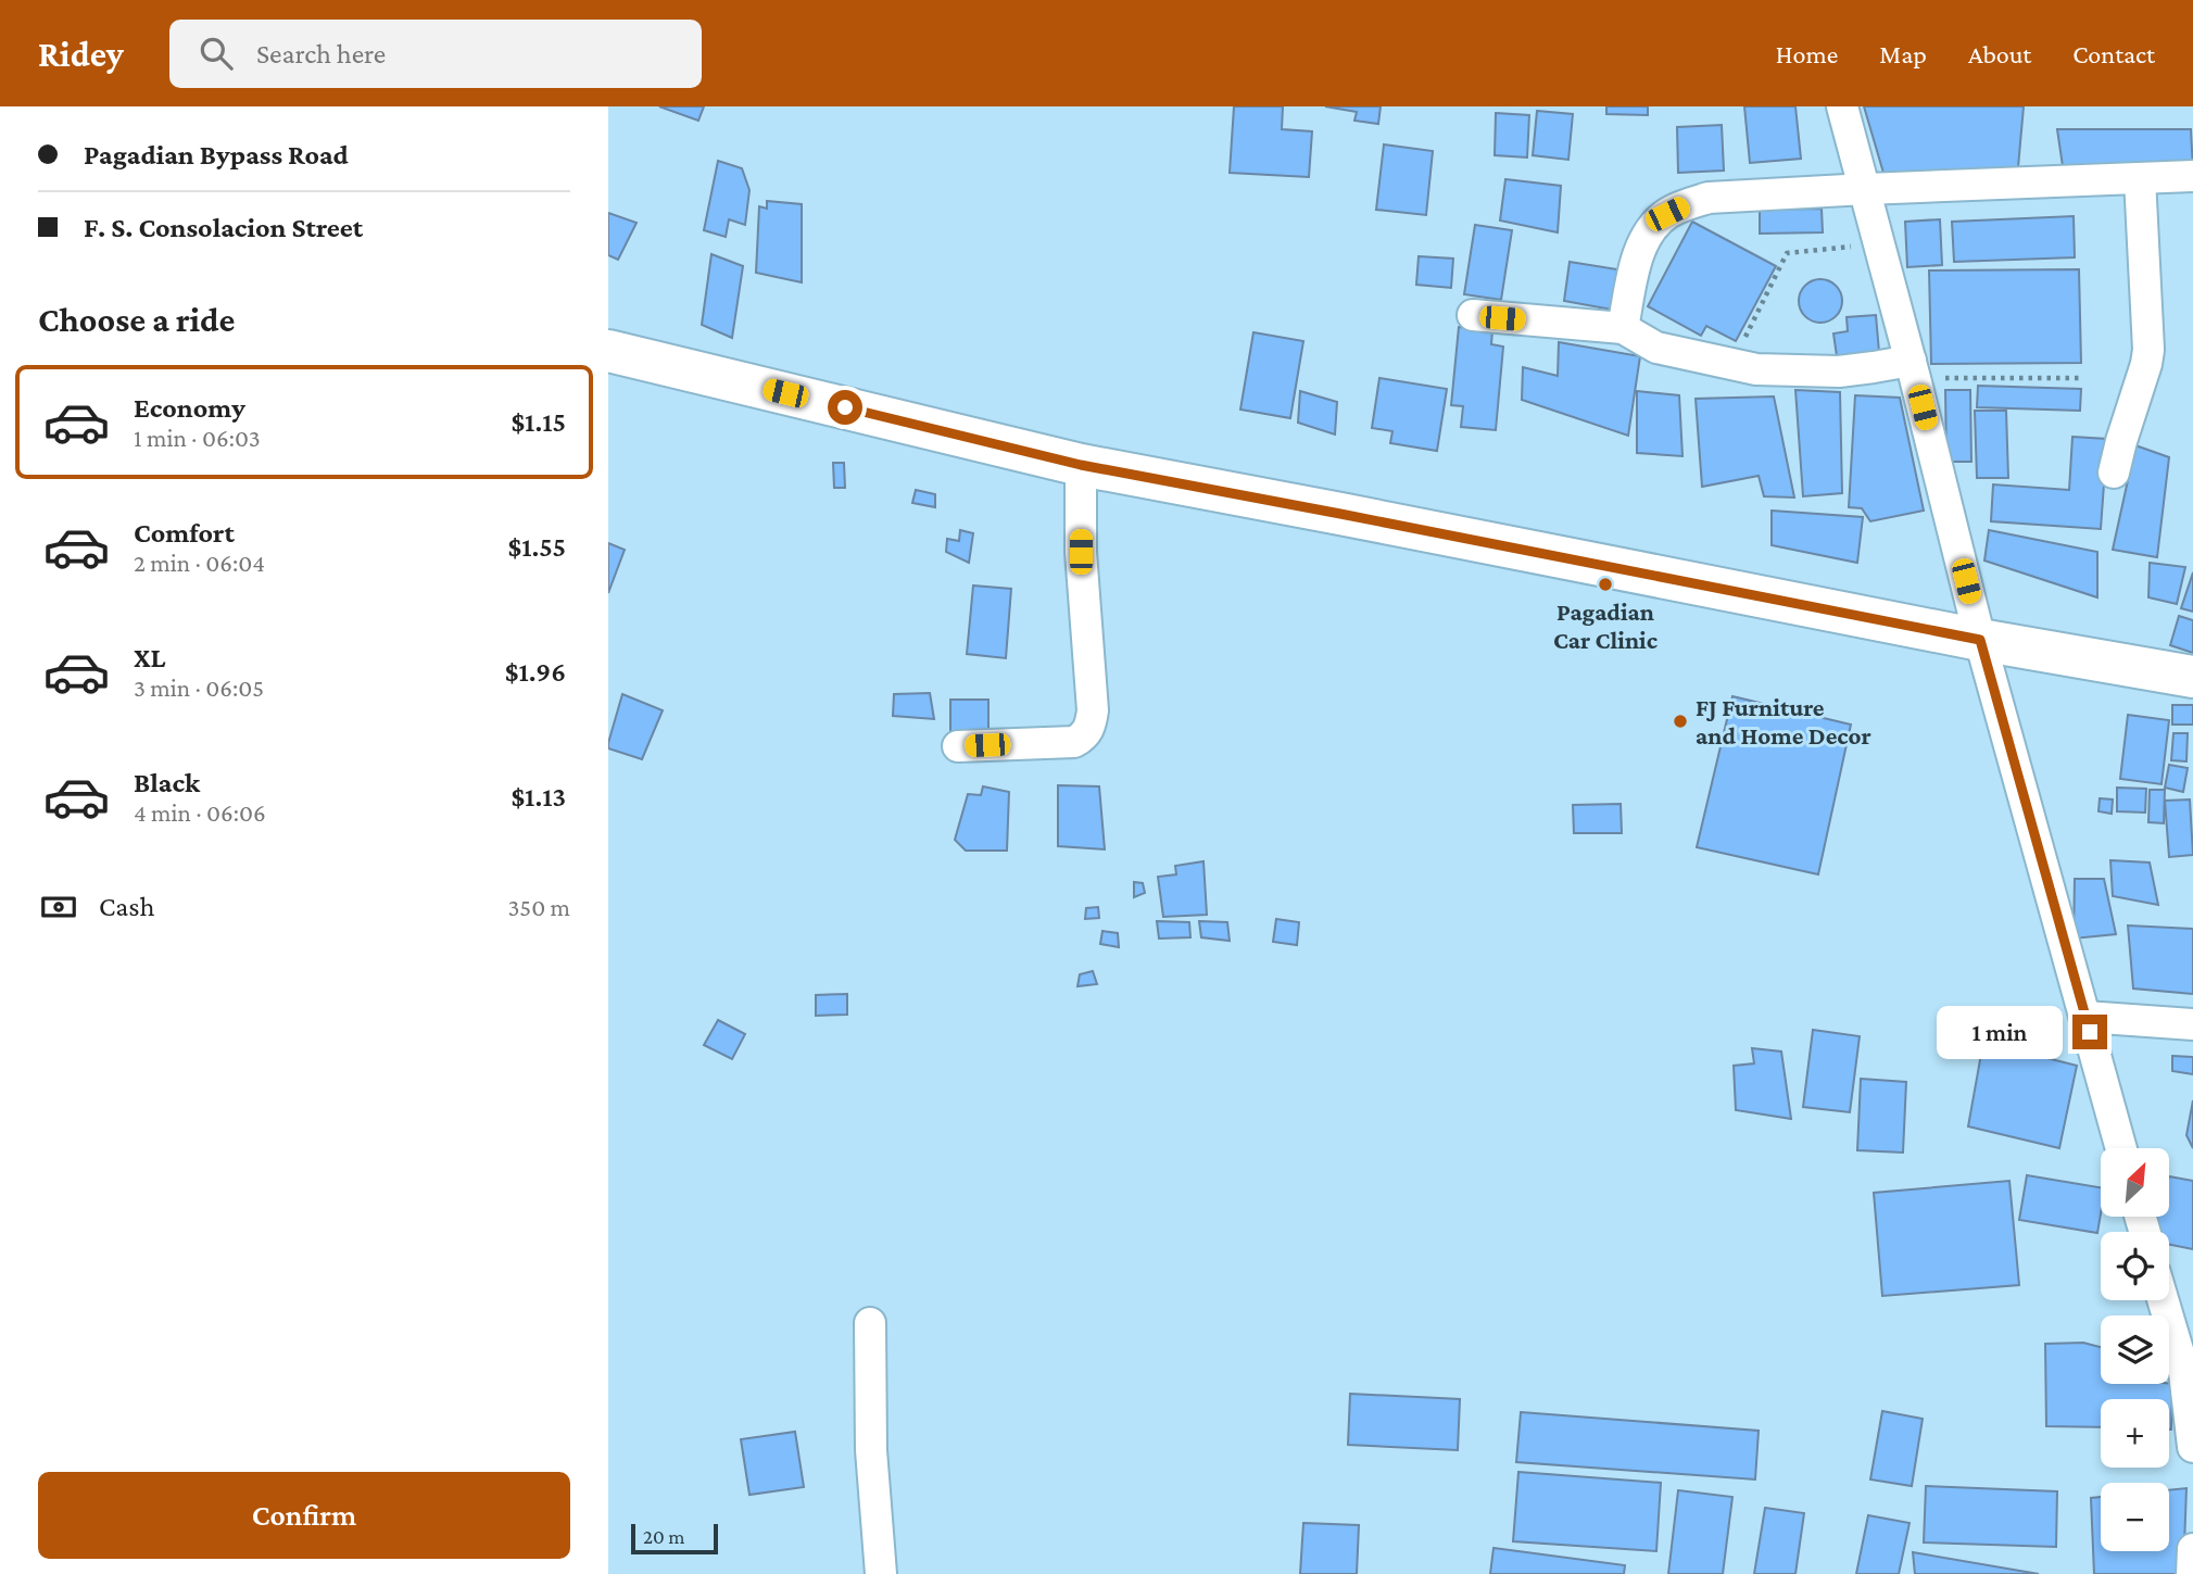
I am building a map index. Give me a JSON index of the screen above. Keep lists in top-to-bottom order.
{
  "places": ["Pagadian Car Clinic", "FJ Furniture and Home Decor"],
  "scale_bar": "20 m",
  "north": "top right",
  "page": {
    "header": "Ridey",
    "search": "Search here",
    "nav": [
      "Home",
      "Map",
      "About",
      "Contact"
    ],
    "banner": ["Pagadian Bypass Road", "F. S. Consolacion Street"],
    "heading": "Choose a ride",
    "list": [
      {
        "name": "Economy",
        "note": "1 min · 06:03",
        "value": "$1.15"
      },
      {
        "name": "Comfort",
        "note": "2 min · 06:04",
        "value": "$1.55"
      },
      {
        "name": "XL",
        "note": "3 min · 06:05",
        "value": "$1.96"
      },
      {
        "name": "Black",
        "note": "4 min · 06:06",
        "value": "$1.13"
      }
    ],
    "pay": ["Cash", "350 m"],
    "bubble": "1 min",
    "map_buttons": ["+", "−"],
    "buttons": "Confirm",
    "scale": "20 m"
  }
}
